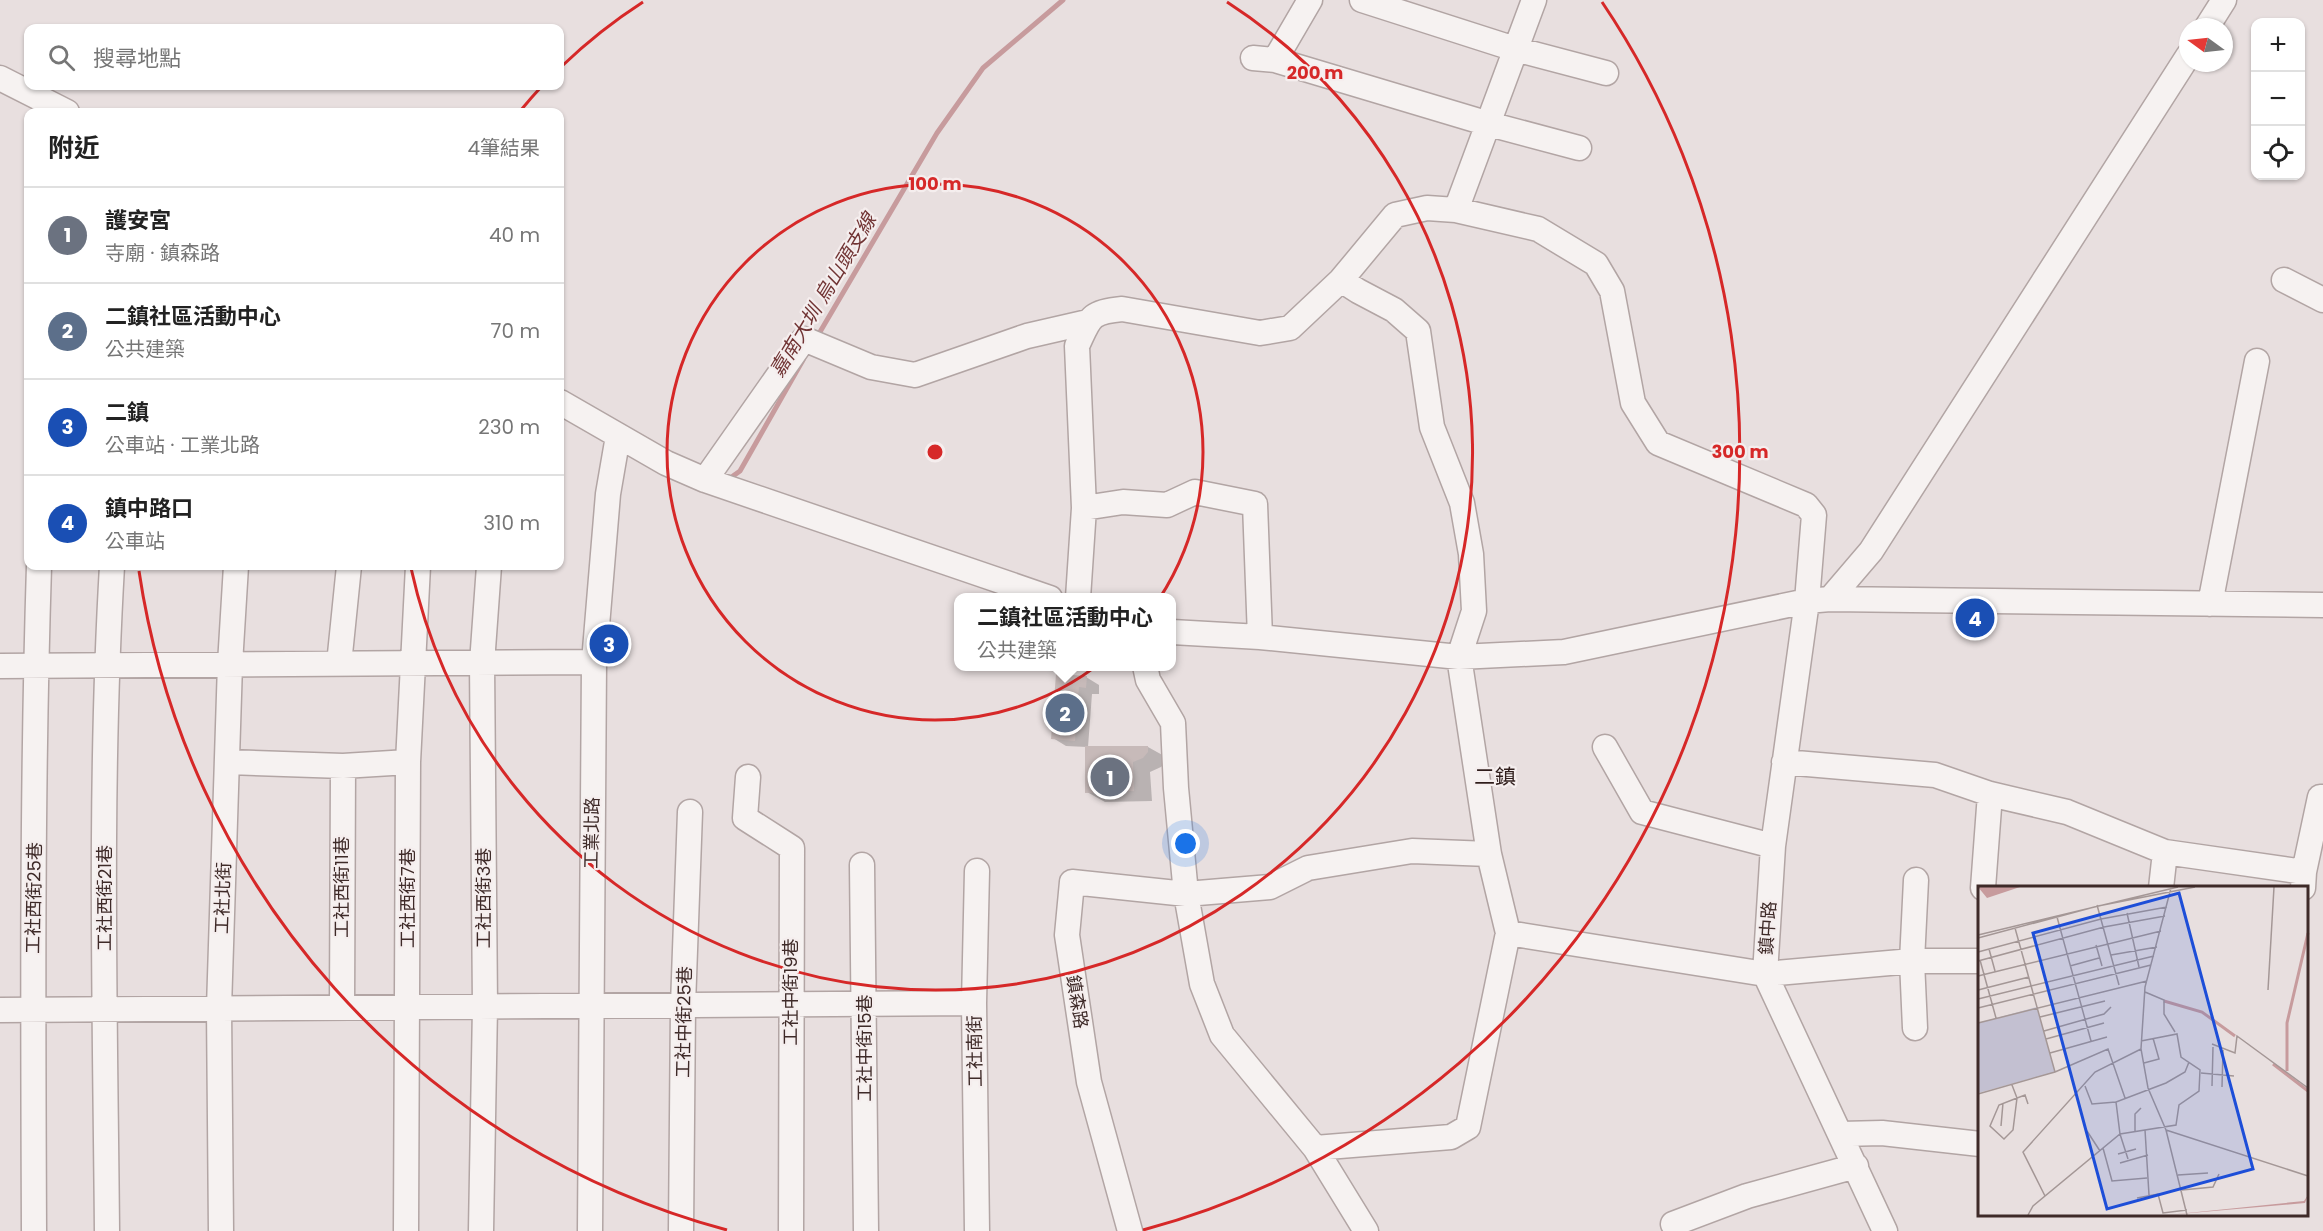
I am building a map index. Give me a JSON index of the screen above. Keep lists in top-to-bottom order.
{
  "streets": {
    "street": [
      "工業北路",
      "工社西街11巷",
      "工社西街25巷",
      "工社西街21巷",
      "工社北街",
      "工社西街7巷",
      "工社西街3巷",
      "鎮中路",
      "工社中街19巷",
      "鎮森路",
      "工社中街25巷",
      "工社中街15巷",
      "工社南街"
    ]
  },
  "districts": ["二鎮"],
  "water": ["嘉南大圳 烏山頭支線"],
  "north": "left",
  "page": {
    "map_buttons": ["+", "−"],
    "search": "搜尋地點",
    "heading": ["附近", "4筆結果"],
    "list": [
      {
        "mark": "1",
        "name": "護安宮",
        "note": "寺廟 · 鎮森路",
        "value": "40 m"
      },
      {
        "mark": "2",
        "name": "二鎮社區活動中心",
        "note": "公共建築",
        "value": "70 m"
      },
      {
        "mark": "3",
        "name": "二鎮",
        "note": "公車站 · 工業北路",
        "value": "230 m"
      },
      {
        "mark": "4",
        "name": "鎮中路口",
        "note": "公車站",
        "value": "310 m"
      }
    ],
    "popup": ["二鎮社區活動中心", "公共建築"],
    "pins": [
      "4",
      "3",
      "2",
      "1"
    ]
  },
  "rings": ["200 m", "100 m", "300 m"]
}
